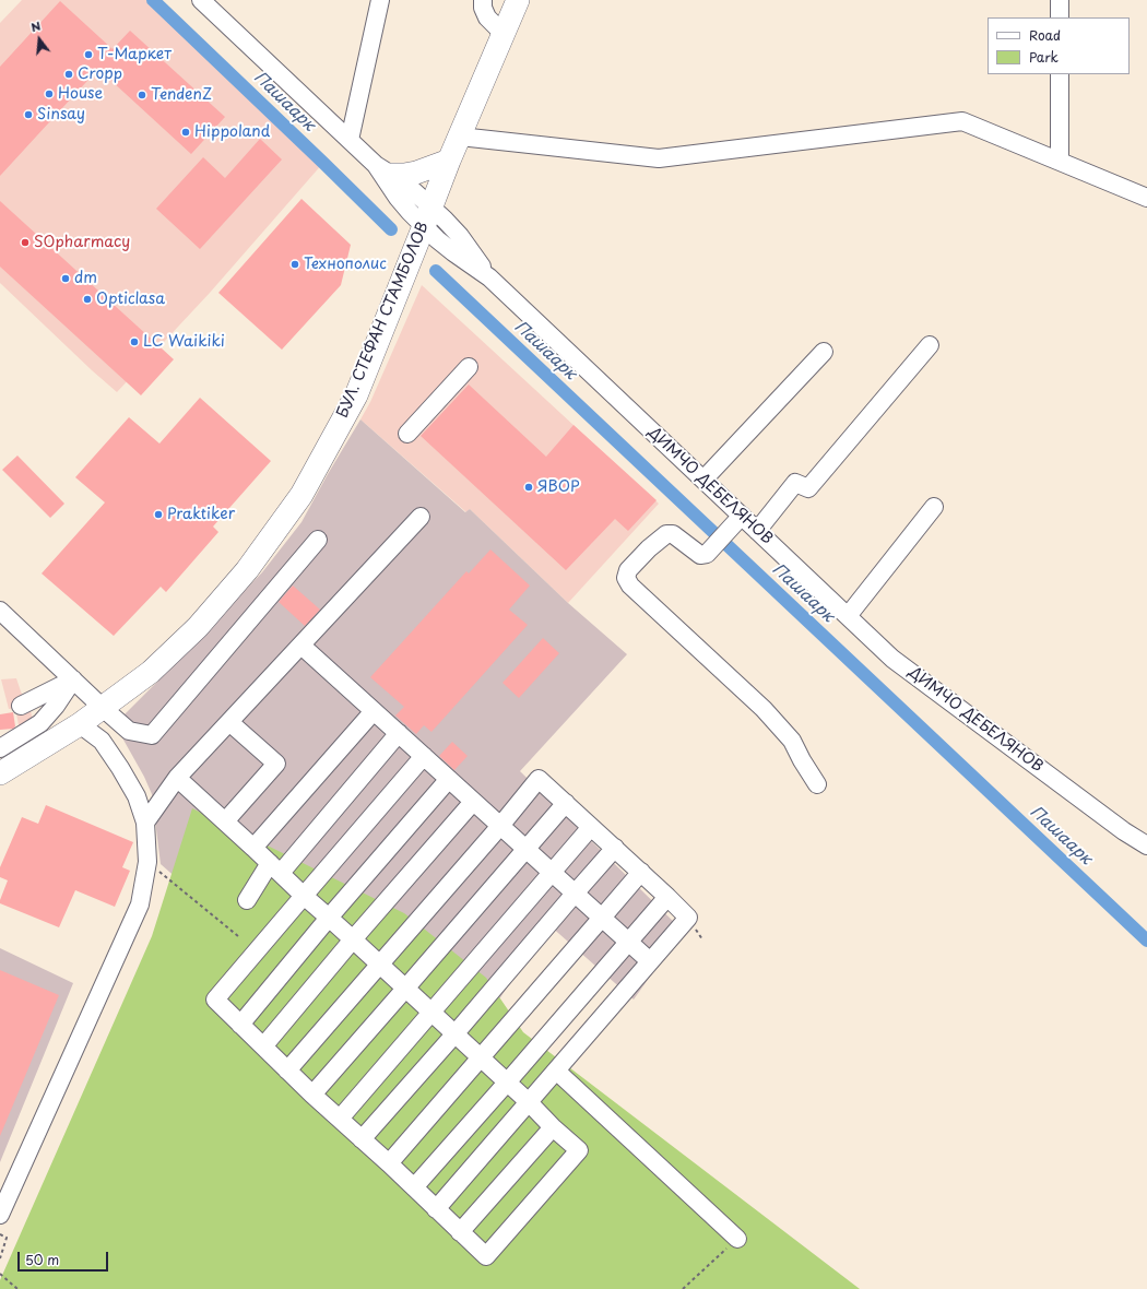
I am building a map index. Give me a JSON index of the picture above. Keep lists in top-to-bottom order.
{
  "streets": {
    "main road": ["БУЛ. СТЕФАН СТАМБОЛОВ"],
    "street": ["ДИМЧО ДЕБЕЛЯНОВ"]
  },
  "crossings": [
    ["БУЛ. СТЕФАН СТАМБОЛОВ", "ДИМЧО ДЕБЕЛЯНОВ"]
  ],
  "water": ["Пашаарк"],
  "places": [
    "Т-Маркет",
    "Cropp",
    "House",
    "TendenZ",
    "Sinsay",
    "Hippoland",
    "SOpharmacy",
    "Технополис",
    "dm",
    "Opticlasa",
    "LC Waikiki",
    "ЯВОР",
    "Praktiker"
  ],
  "legend": ["Road", "Park"],
  "scale_bar": "50 m",
  "north": "top"
}
